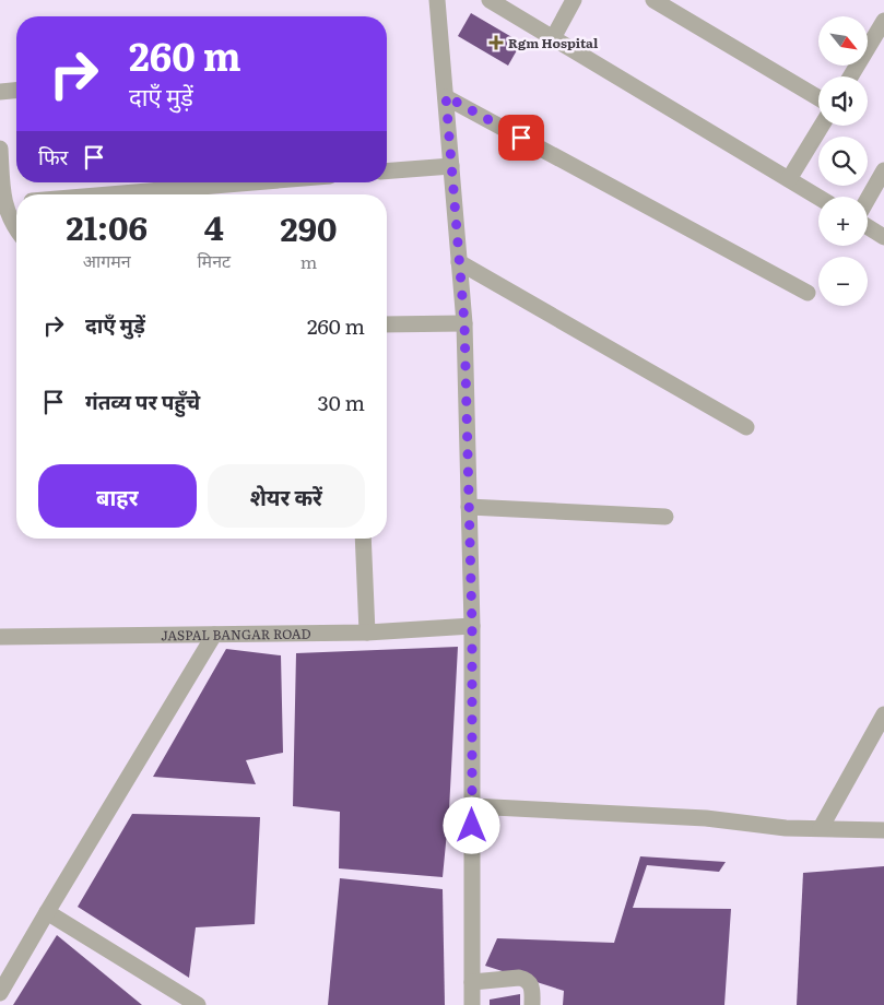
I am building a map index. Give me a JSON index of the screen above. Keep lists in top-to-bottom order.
{
  "streets": {
    "street": ["JASPAL BANGAR ROAD"]
  },
  "places": {
    "health": ["Rgm Hospital"]
  },
  "north": "bottom right",
  "page": {
    "map_buttons": ["+", "−"],
    "turn": ["260 m", "दाएँ मुड़ें"],
    "then": "फिर",
    "eta": [
      "21:06",
      "आगमन",
      "4",
      "मिनट",
      "290",
      "m"
    ],
    "list": [
      {
        "name": "दाएँ मुड़ें",
        "value": "260 m"
      },
      {
        "name": "गंतव्य पर पहुँचे",
        "value": "30 m"
      }
    ],
    "buttons": ["बाहर", "शेयर करें"]
  }
}
